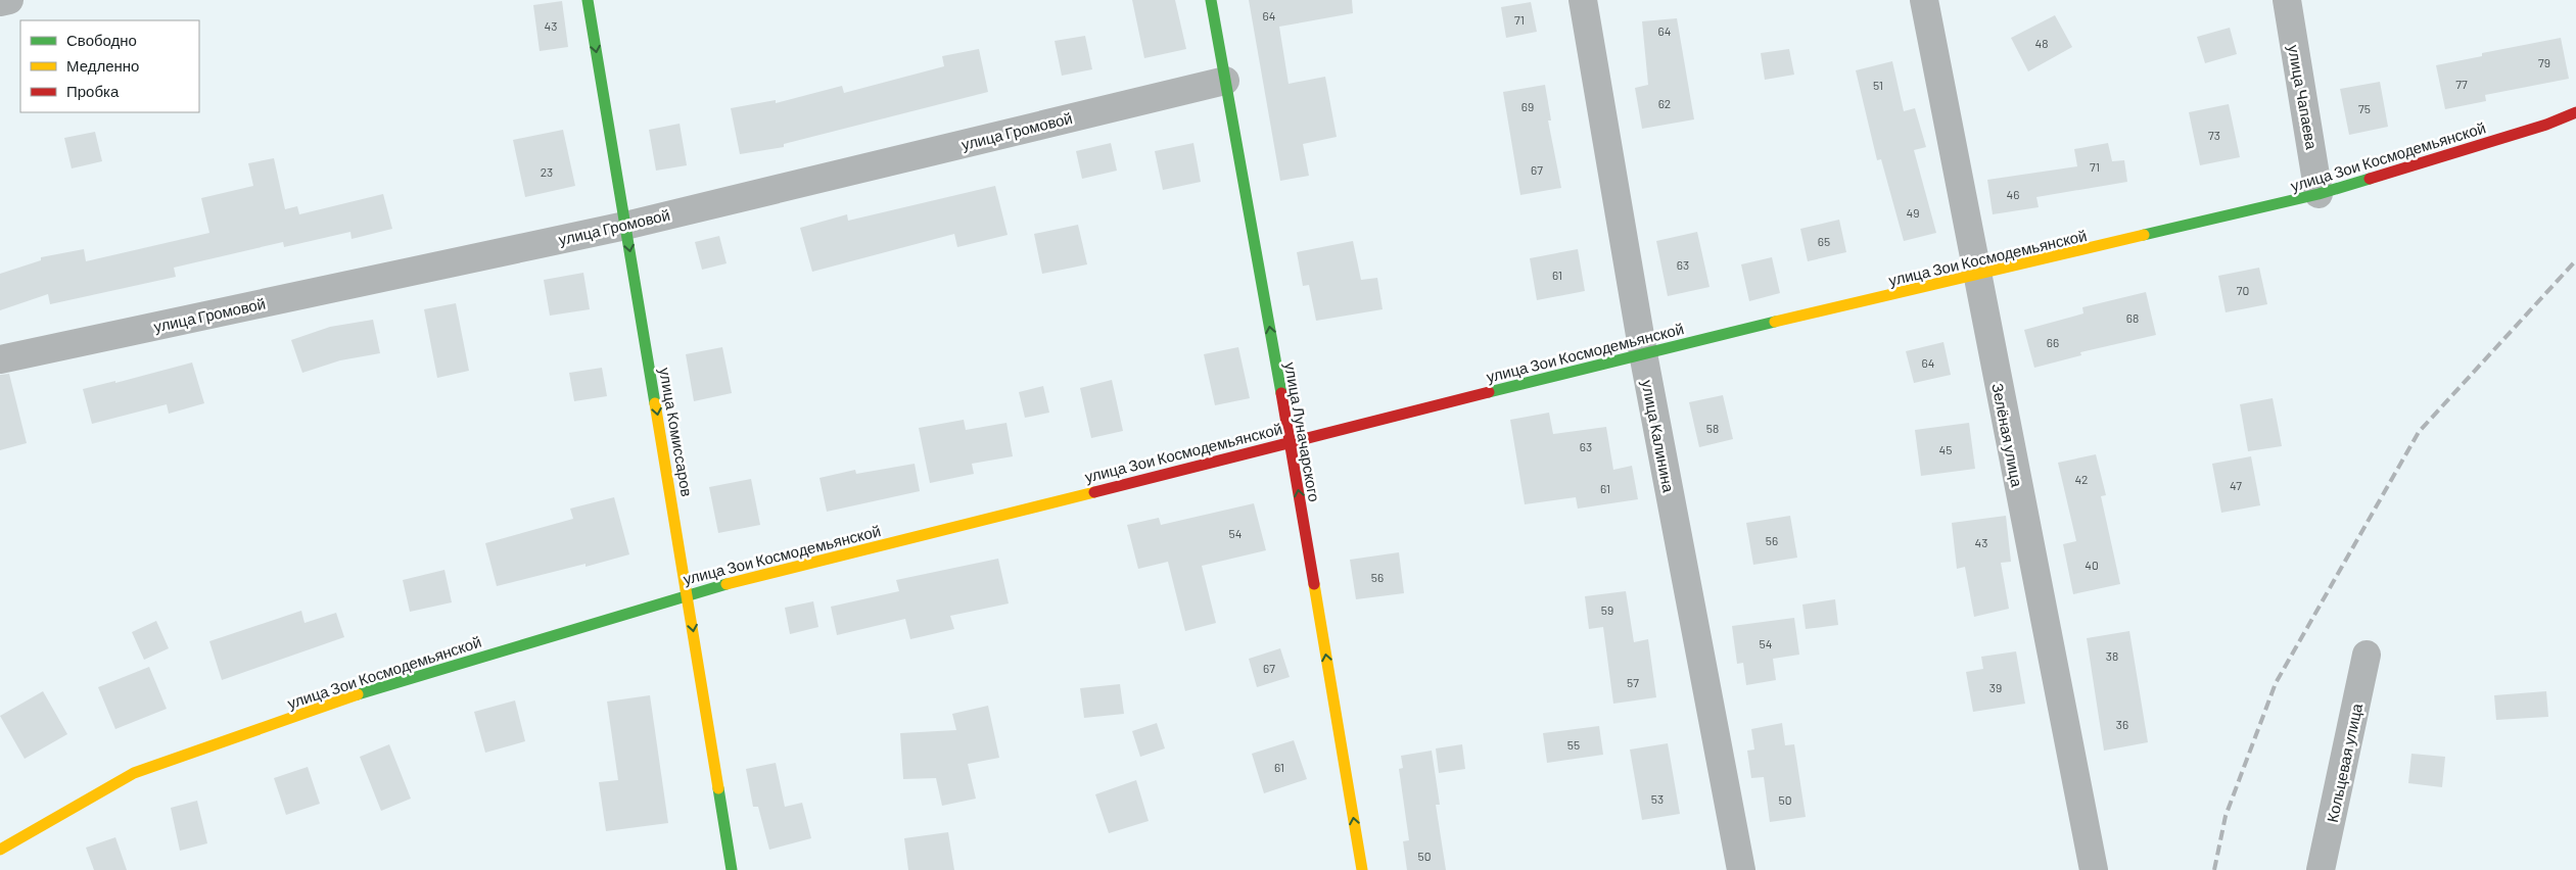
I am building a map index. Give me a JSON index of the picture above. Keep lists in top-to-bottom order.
{
  "streets": {
    "street": [
      "улица Чапаева",
      "улица Громовой",
      "улица Зои Космодемьянской",
      "улица Комиссаров",
      "улица Луначарского",
      "Зелёная улица",
      "улица Калинина",
      "Кольцевая улица"
    ]
  },
  "crossings": [
    ["улица Чапаева", "улица Зои Космодемьянской"],
    ["улица Громовой", "улица Комиссаров"],
    ["улица Громовой", "улица Луначарского"],
    ["улица Зои Космодемьянской", "улица Комиссаров"],
    ["улица Зои Космодемьянской", "улица Луначарского"],
    ["улица Зои Космодемьянской", "Зелёная улица"],
    ["улица Зои Космодемьянской", "улица Калинина"]
  ],
  "one_way": ["улица Комиссаров", "улица Луначарского"],
  "house_numbers": [
    "64",
    "71",
    "43",
    "64",
    "48",
    "79",
    "77",
    "51",
    "62",
    "69",
    "75",
    "73",
    "71",
    "67",
    "23",
    "46",
    "49",
    "65",
    "63",
    "61",
    "70",
    "68",
    "66",
    "64",
    "58",
    "63",
    "45",
    "42",
    "47",
    "61",
    "54",
    "56",
    "43",
    "40",
    "56",
    "59",
    "54",
    "38",
    "67",
    "57",
    "39",
    "36",
    "55",
    "61",
    "53",
    "50",
    "50"
  ],
  "legend": ["Свободно", "Медленно", "Пробка"]
}
